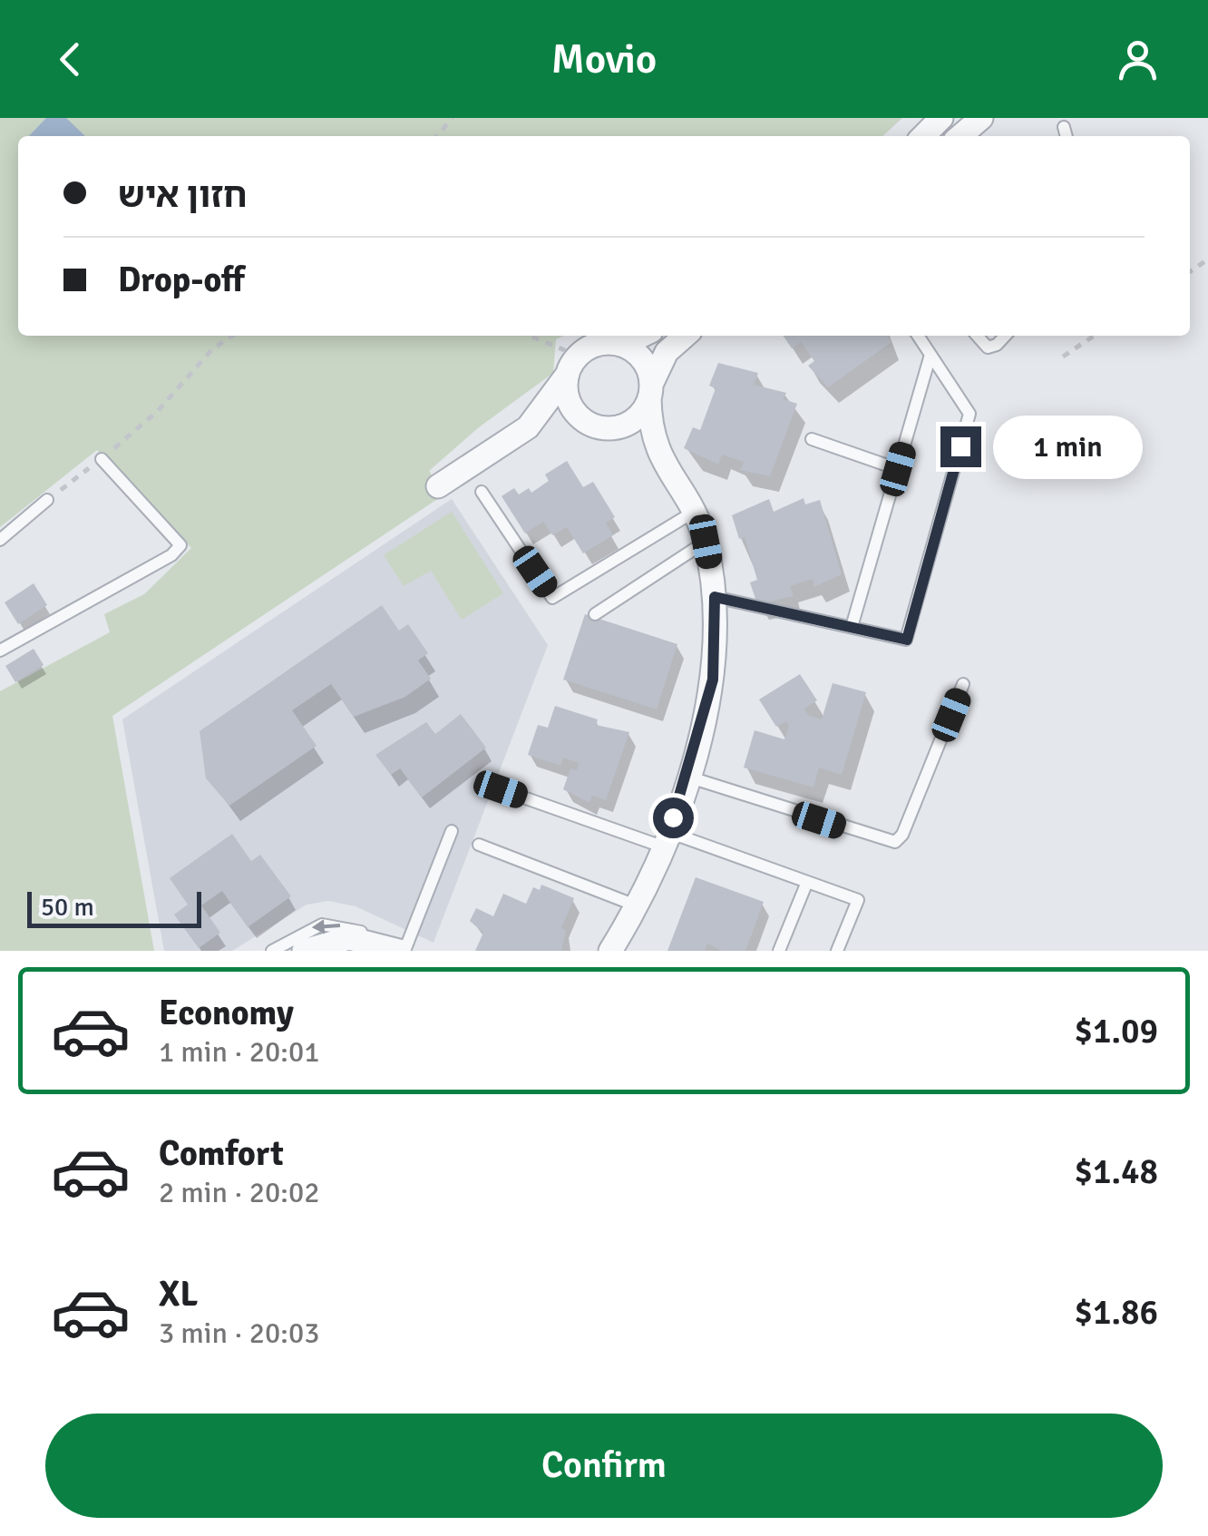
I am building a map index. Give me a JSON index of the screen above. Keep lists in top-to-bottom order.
{
  "scale_bar": "50 m",
  "page": {
    "header": "Movio",
    "banner": ["חזון איש", "Drop-off"],
    "bubble": "1 min",
    "scale": "50 m",
    "list": [
      {
        "name": "Economy",
        "note": "1 min · 20:01",
        "value": "$1.09"
      },
      {
        "name": "Comfort",
        "note": "2 min · 20:02",
        "value": "$1.48"
      },
      {
        "name": "XL",
        "note": "3 min · 20:03",
        "value": "$1.86"
      }
    ],
    "buttons": "Confirm"
  }
}
